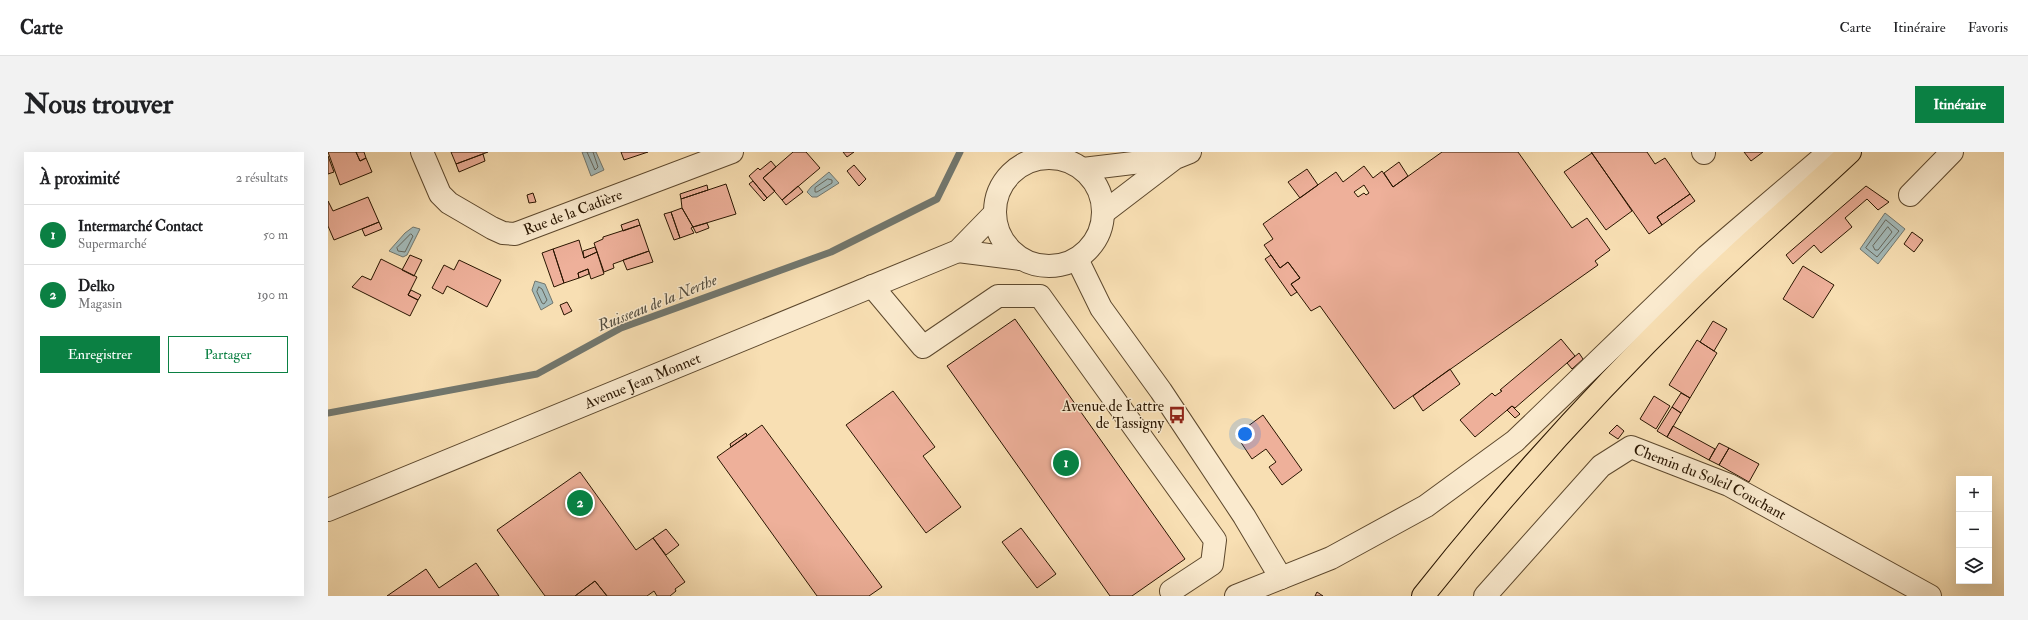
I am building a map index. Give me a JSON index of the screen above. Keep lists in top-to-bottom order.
{
  "streets": {
    "street": ["Rue de la Cadière", "Avenue Jean Monnet", "Chemin du Soleil Couchant"]
  },
  "water": ["Ruisseau de la Nerthe"],
  "places": {
    "bus stop": ["Avenue de Lattre de Tassigny"]
  },
  "page": {
    "header": "Carte",
    "nav": ["Carte", "Itinéraire", "Favoris"],
    "buttons": [
      "Itinéraire",
      ["Enregistrer", "Partager"]
    ],
    "title": "Nous trouver",
    "heading": ["À proximité", "2 résultats"],
    "list": [
      {
        "mark": "1",
        "name": "Intermarché Contact",
        "note": "Supermarché",
        "value": "50 m"
      },
      {
        "mark": "2",
        "name": "Delko",
        "note": "Magasin",
        "value": "190 m"
      }
    ],
    "pins": ["1", "2"],
    "map_buttons": ["+", "−"]
  }
}
